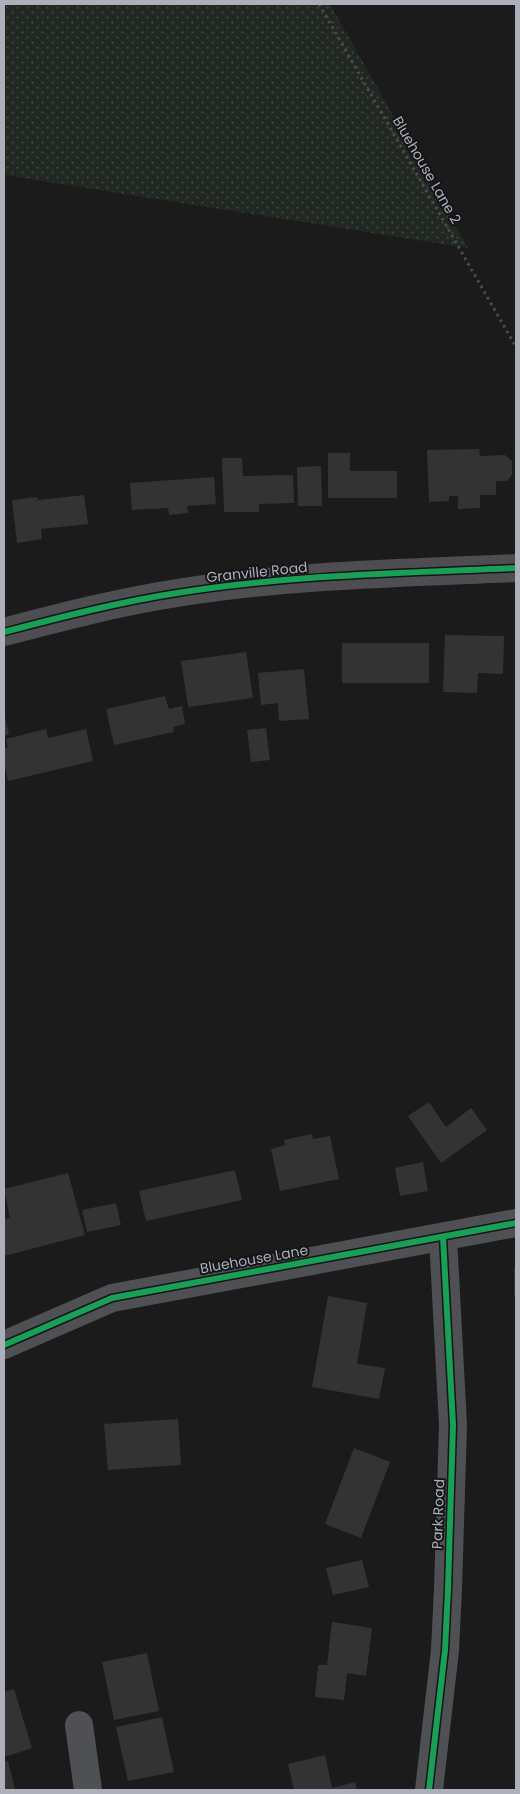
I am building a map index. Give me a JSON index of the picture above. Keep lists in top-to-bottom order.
{
  "streets": {
    "street": ["Granville Road", "Bluehouse Lane", "Park Road"],
    "path": ["Bluehouse Lane 2"]
  },
  "crossings": [
    ["Bluehouse Lane", "Park Road"]
  ]
}
